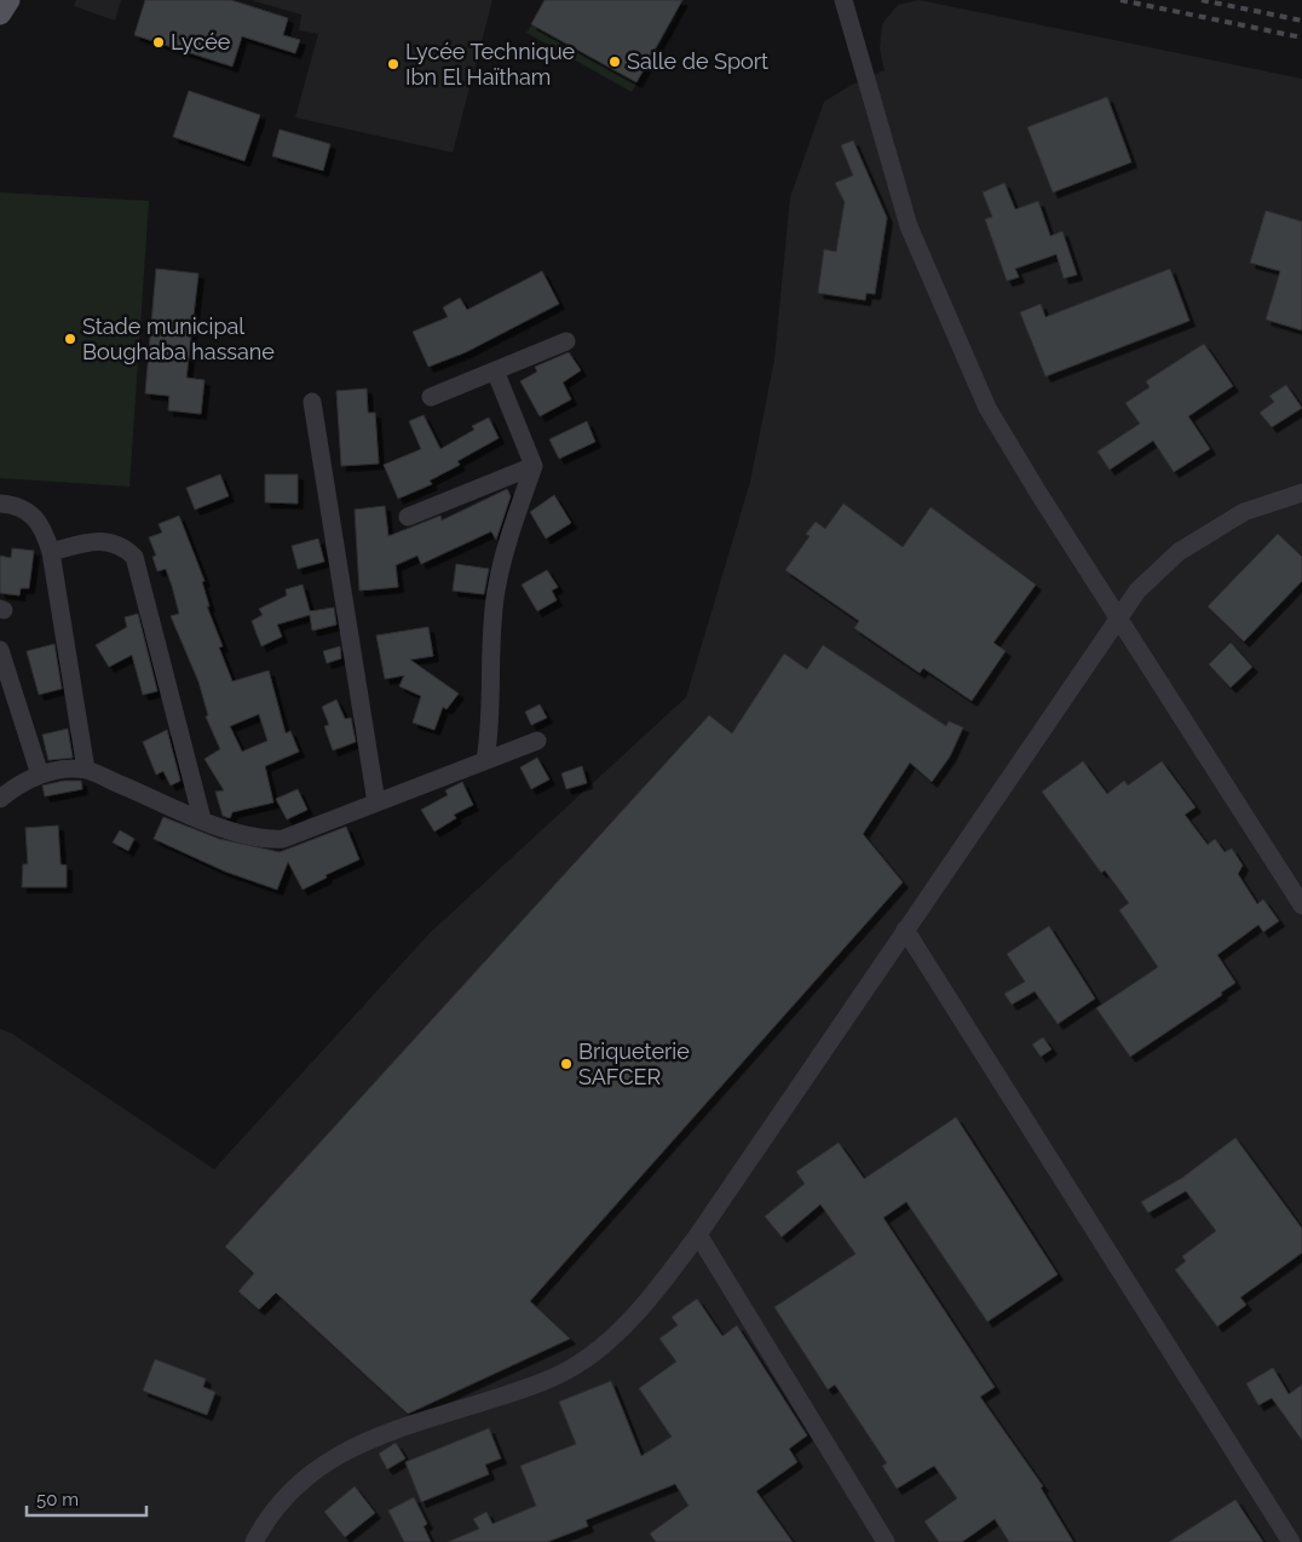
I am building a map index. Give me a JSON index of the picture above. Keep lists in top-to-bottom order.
{
  "places": [
    "Lycée",
    "Salle de Sport",
    "Lycée Technique Ibn El Haïtham",
    "Stade municipal Boughaba hassane",
    "Briqueterie SAFCER"
  ],
  "scale_bar": "50 m"
}
